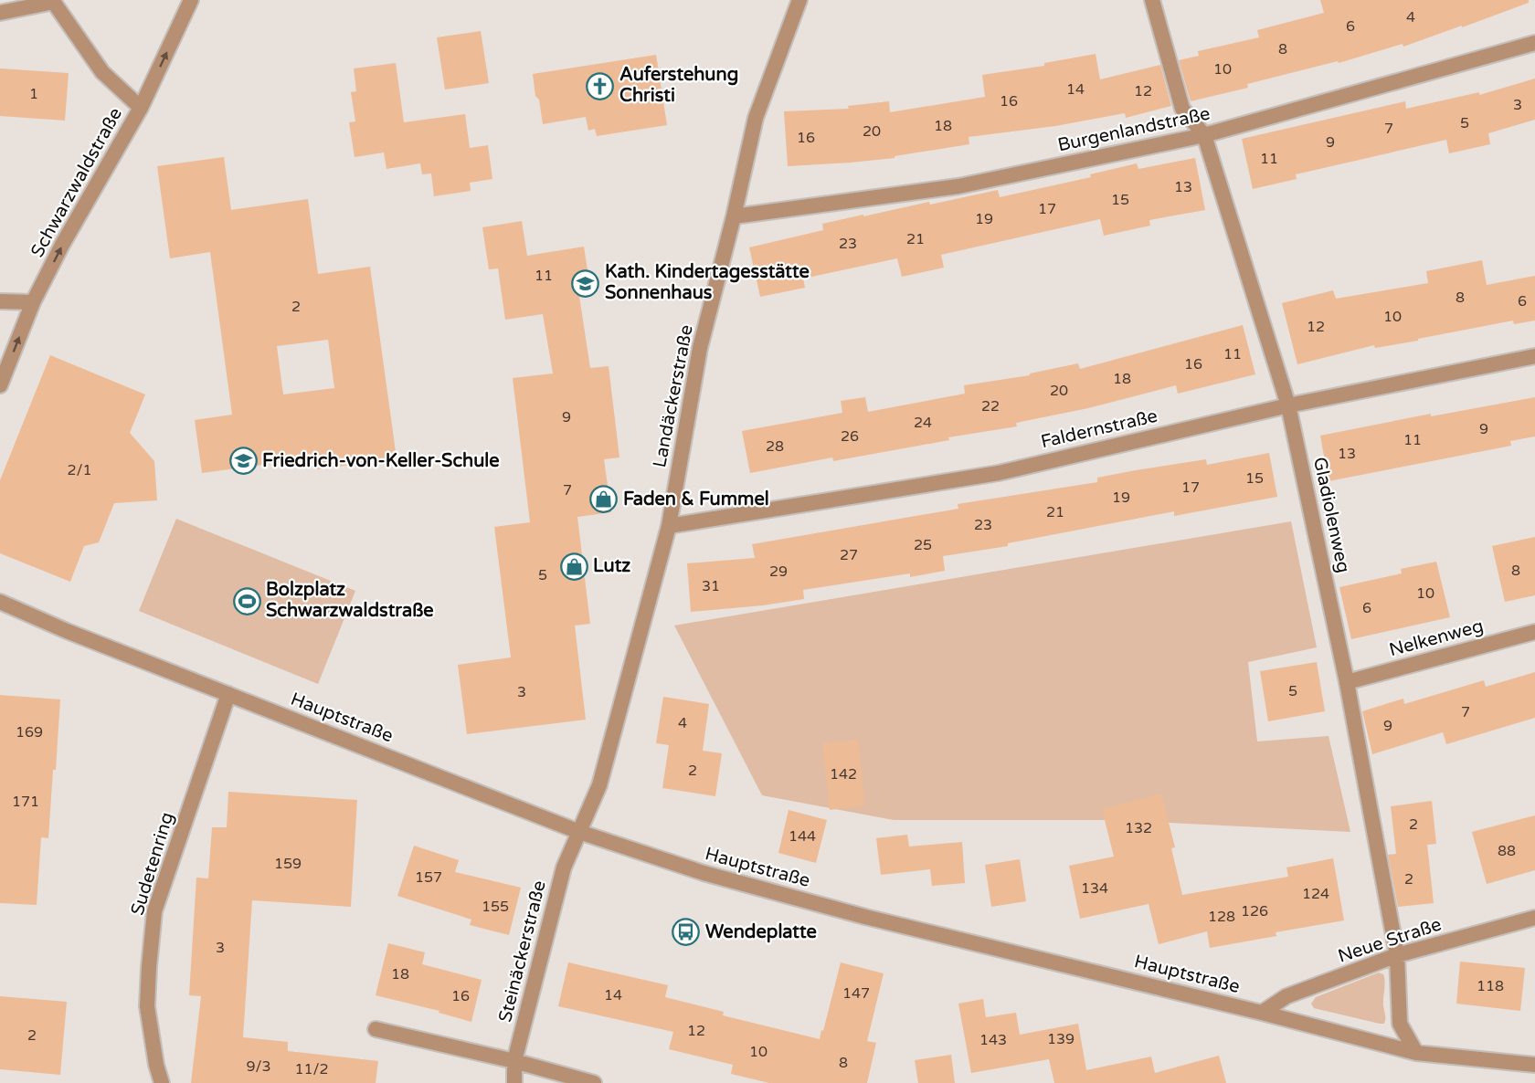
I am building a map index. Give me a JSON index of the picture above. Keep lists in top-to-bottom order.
{
  "streets": {
    "street": [
      "Burgenlandstraße",
      "Schwarzwaldstraße",
      "Landäckerstraße",
      "Faldernstraße",
      "Gladiolenweg",
      "Nelkenweg",
      "Hauptstraße",
      "Sudetenring",
      "Neue Straße",
      "Steinäckerstraße"
    ]
  },
  "crossings": [
    ["Burgenlandstraße", "Landäckerstraße"],
    ["Burgenlandstraße", "Gladiolenweg"],
    ["Landäckerstraße", "Faldernstraße"],
    ["Landäckerstraße", "Hauptstraße"],
    ["Landäckerstraße", "Steinäckerstraße"],
    ["Faldernstraße", "Gladiolenweg"],
    ["Gladiolenweg", "Nelkenweg"],
    ["Gladiolenweg", "Hauptstraße"],
    ["Gladiolenweg", "Neue Straße"],
    ["Hauptstraße", "Sudetenring"],
    ["Hauptstraße", "Neue Straße"],
    ["Hauptstraße", "Steinäckerstraße"]
  ],
  "one_way": ["Schwarzwaldstraße"],
  "places": {
    "church": ["Auferstehung Christi"],
    "school or university": ["Kath. Kindertagesstätte Sonnenhaus", "Friedrich-von-Keller-Schule"],
    "shop": ["Faden & Fummel", "Lutz"],
    "sports": ["Bolzplatz Schwarzwaldstraße"],
    "bus stop": ["Wendeplatte"]
  },
  "house_numbers": [
    "4",
    "6",
    "8",
    "10",
    "14",
    "12",
    "1",
    "16",
    "3",
    "5",
    "18",
    "7",
    "20",
    "16",
    "9",
    "11",
    "13",
    "15",
    "17",
    "19",
    "21",
    "23",
    "11",
    "8",
    "6",
    "2",
    "10",
    "12",
    "11",
    "16",
    "18",
    "20",
    "22",
    "9",
    "24",
    "9",
    "26",
    "11",
    "28",
    "13",
    "2/1",
    "15",
    "17",
    "7",
    "19",
    "21",
    "23",
    "25",
    "27",
    "8",
    "29",
    "5",
    "31",
    "10",
    "6",
    "5",
    "3",
    "7",
    "4",
    "9",
    "169",
    "2",
    "142",
    "171",
    "2",
    "132",
    "144",
    "88",
    "159",
    "157",
    "2",
    "134",
    "124",
    "155",
    "126",
    "128",
    "3",
    "18",
    "118",
    "147",
    "14",
    "16",
    "12",
    "2",
    "139",
    "143",
    "10",
    "8",
    "9/3",
    "11/2"
  ]
}
